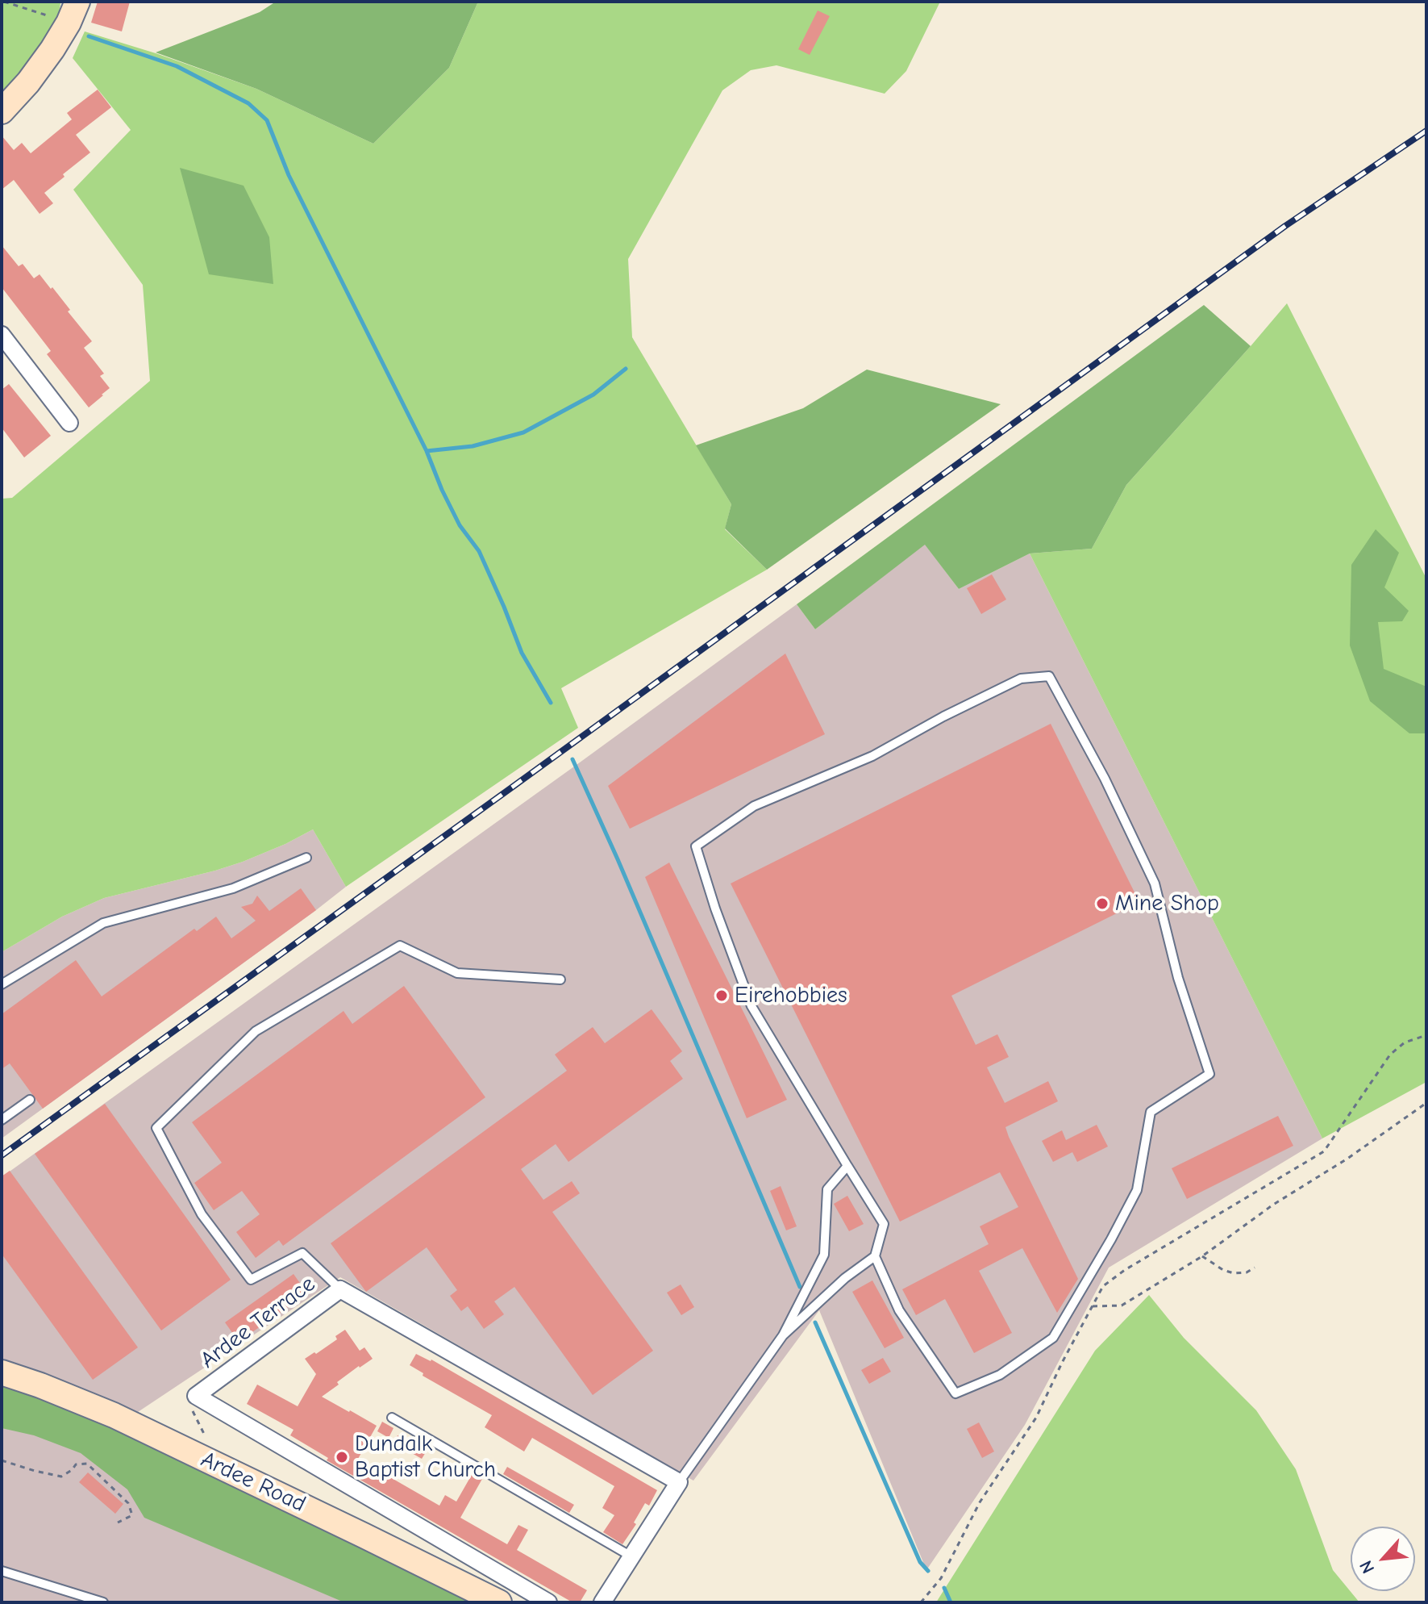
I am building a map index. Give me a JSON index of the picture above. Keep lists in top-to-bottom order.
{
  "streets": {
    "main road": ["Ardee Road"],
    "street": ["Ardee Terrace"]
  },
  "places": ["Mine Shop", "Eirehobbies", "Dundalk Baptist Church"],
  "north": "bottom left"
}
